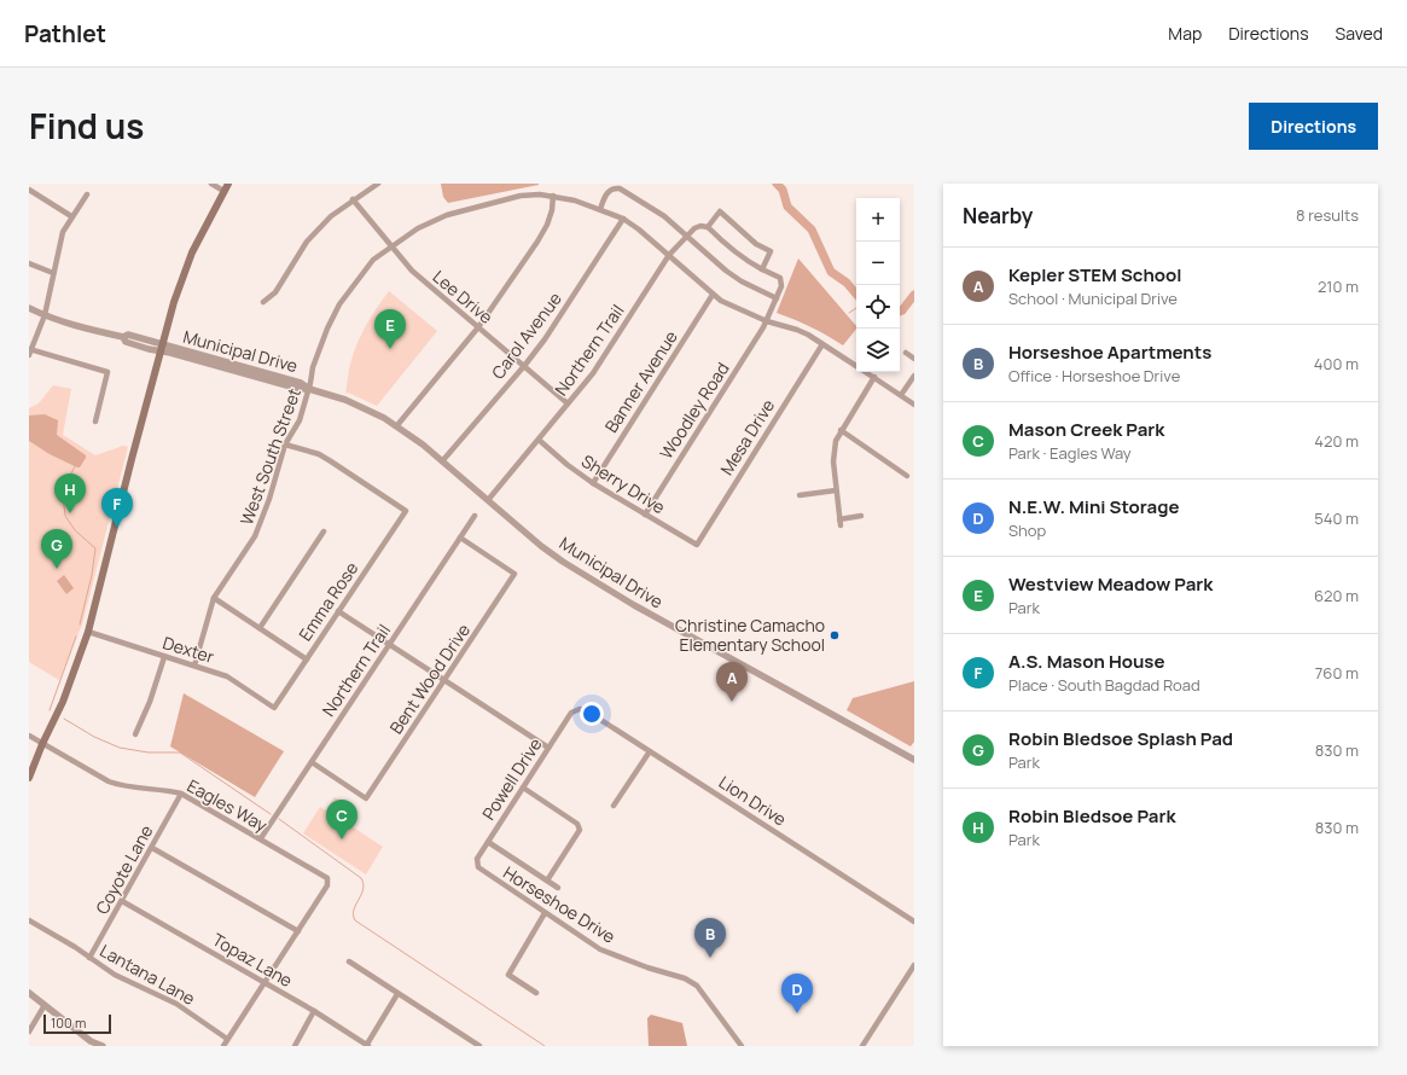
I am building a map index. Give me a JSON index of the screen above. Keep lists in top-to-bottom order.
{
  "streets": {
    "street": [
      "Lee Drive",
      "Carol Avenue",
      "Northern Trail",
      "Municipal Drive",
      "Banner Avenue",
      "Woodley Road",
      "Mesa Drive",
      "West South Street",
      "Sherry Drive",
      "Emma Rose",
      "Dexter",
      "Bent Wood Drive",
      "Powell Drive",
      "Lion Drive",
      "Eagles Way",
      "Coyote Lane",
      "Horseshoe Drive",
      "Topaz Lane",
      "Lantana Lane"
    ]
  },
  "crossings": [
    ["Lee Drive", "Carol Avenue"],
    ["Lee Drive", "Northern Trail"],
    ["Lee Drive", "West South Street"],
    ["Carol Avenue", "Municipal Drive"],
    ["Carol Avenue", "West South Street"],
    ["Northern Trail", "Municipal Drive"],
    ["Northern Trail", "West South Street"],
    ["Northern Trail", "Sherry Drive"],
    ["Northern Trail", "Bent Wood Drive"],
    ["Northern Trail", "Eagles Way"],
    ["Municipal Drive", "West South Street"],
    ["Banner Avenue", "West South Street"],
    ["Banner Avenue", "Sherry Drive"],
    ["Woodley Road", "West South Street"],
    ["Woodley Road", "Sherry Drive"],
    ["Mesa Drive", "West South Street"],
    ["Mesa Drive", "Sherry Drive"],
    ["West South Street", "Emma Rose"],
    ["West South Street", "Dexter"],
    ["Emma Rose", "Dexter"],
    ["Powell Drive", "Lion Drive"],
    ["Powell Drive", "Horseshoe Drive"],
    ["Eagles Way", "Coyote Lane"],
    ["Coyote Lane", "Topaz Lane"],
    ["Coyote Lane", "Lantana Lane"]
  ],
  "places": ["Christine Camacho Elementary School"],
  "scale_bar": "100 m",
  "page": {
    "header": "Pathlet",
    "nav": ["Map", "Directions", "Saved"],
    "title": "Find us",
    "buttons": "Directions",
    "heading": ["Nearby", "8 results"],
    "map_buttons": ["+", "−"],
    "list": [
      {
        "mark": "A",
        "name": "Kepler STEM School",
        "note": "School · Municipal Drive",
        "value": "210 m"
      },
      {
        "mark": "B",
        "name": "Horseshoe Apartments",
        "note": "Office · Horseshoe Drive",
        "value": "400 m"
      },
      {
        "mark": "C",
        "name": "Mason Creek Park",
        "note": "Park · Eagles Way",
        "value": "420 m"
      },
      {
        "mark": "D",
        "name": "N.E.W. Mini Storage",
        "note": "Shop",
        "value": "540 m"
      },
      {
        "mark": "E",
        "name": "Westview Meadow Park",
        "note": "Park",
        "value": "620 m"
      },
      {
        "mark": "F",
        "name": "A.S. Mason House",
        "note": "Place · South Bagdad Road",
        "value": "760 m"
      },
      {
        "mark": "G",
        "name": "Robin Bledsoe Splash Pad",
        "note": "Park",
        "value": "830 m"
      },
      {
        "mark": "H",
        "name": "Robin Bledsoe Park",
        "note": "Park",
        "value": "830 m"
      }
    ],
    "pins": [
      "E",
      "H",
      "F",
      "G",
      "A",
      "C",
      "B",
      "D"
    ],
    "scale": "100 m"
  }
}
